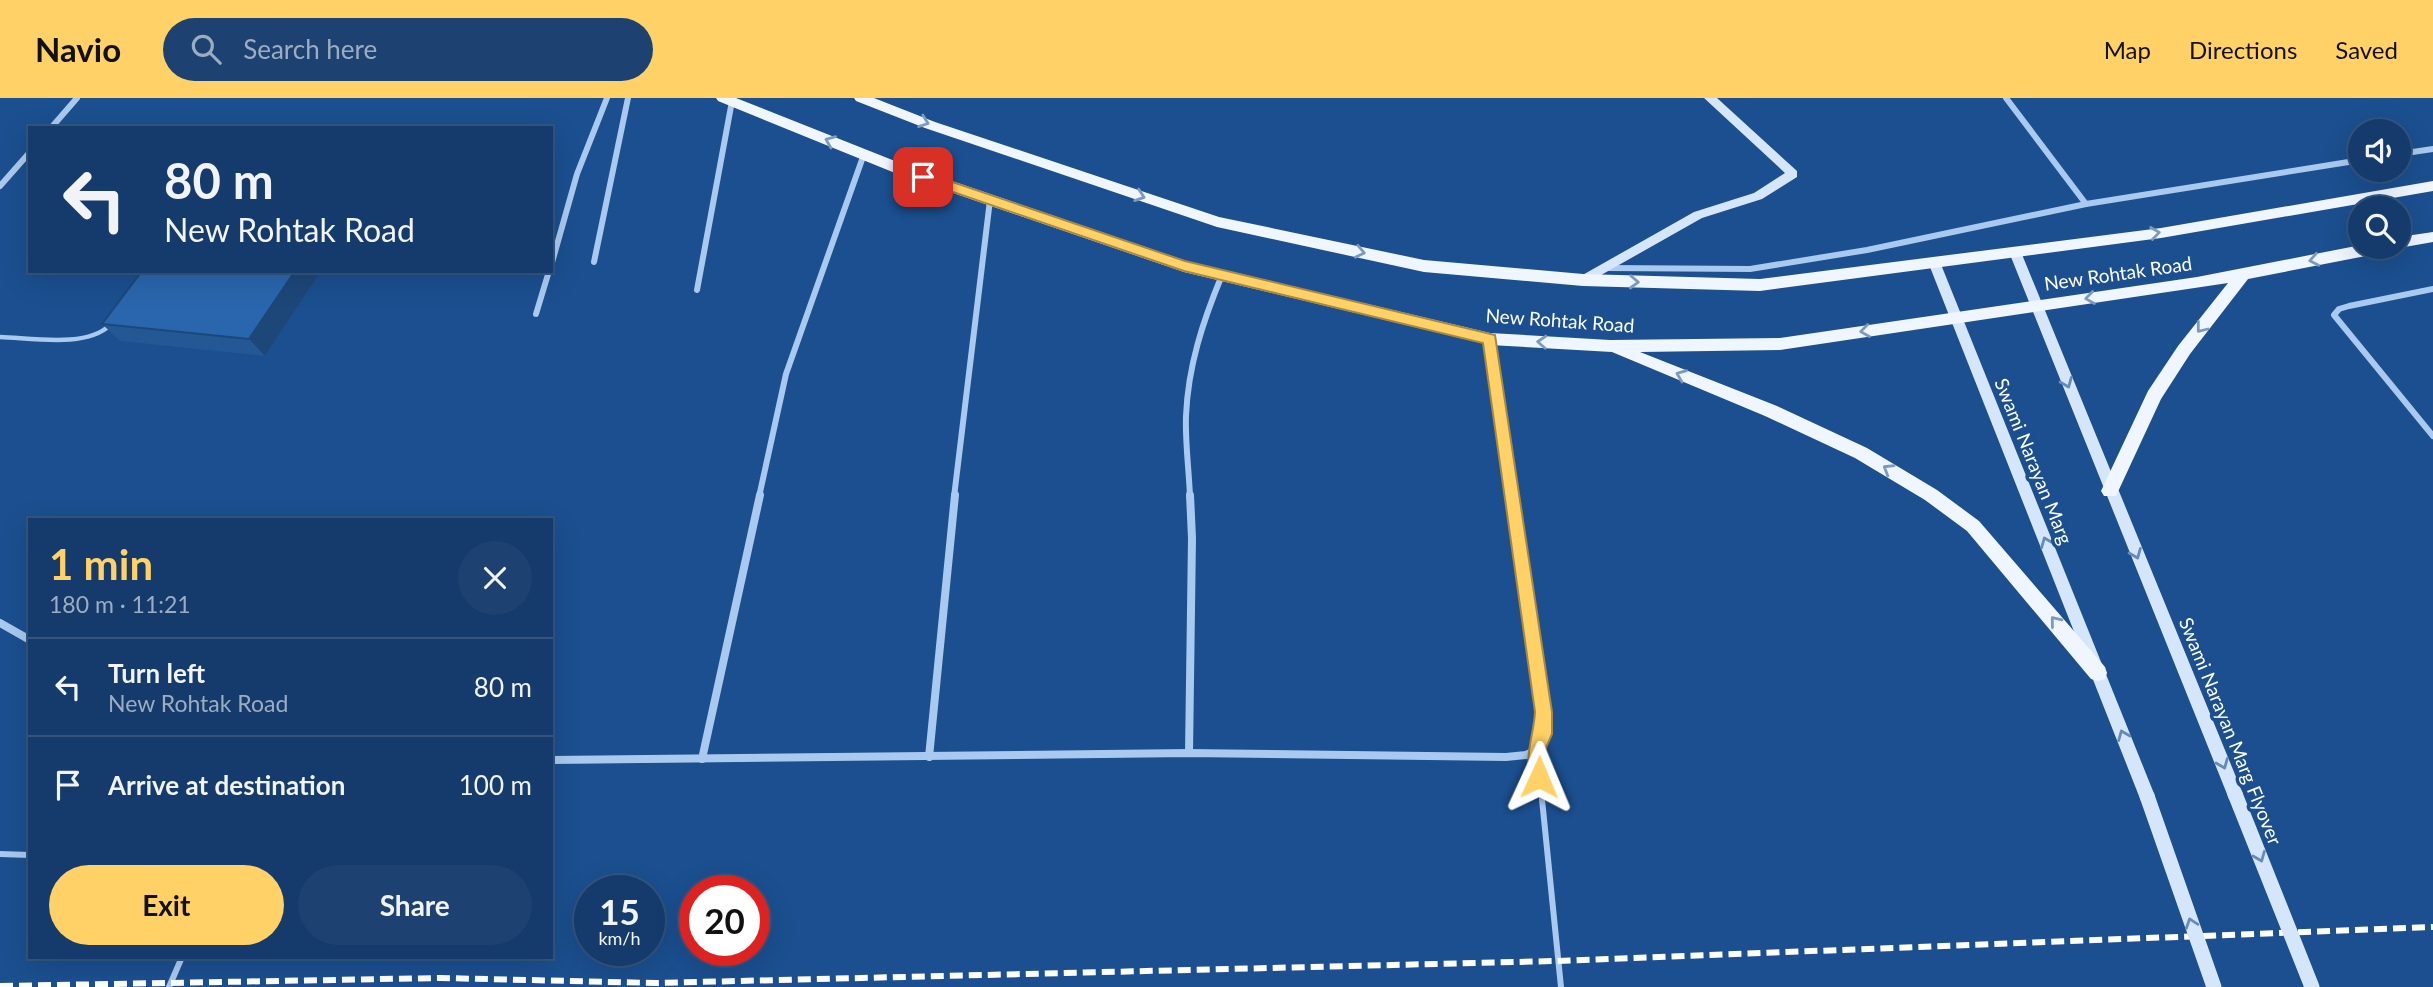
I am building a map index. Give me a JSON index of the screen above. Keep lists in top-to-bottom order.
{
  "streets": {
    "main road": ["New Rohtak Road", "Swami Narayan Marg", "Swami Narayan Marg Flyover"]
  },
  "crossings": [
    ["New Rohtak Road", "Swami Narayan Marg"]
  ],
  "page": {
    "header": "Navio",
    "search": "Search here",
    "nav": ["Map", "Directions", "Saved"],
    "turn": ["80 m", "New Rohtak Road"],
    "heading": ["1 min", "180 m · 11:21"],
    "list": [
      {
        "name": "Turn left",
        "note": "New Rohtak Road",
        "value": "80 m"
      },
      {
        "name": "Arrive at destination",
        "value": "100 m"
      }
    ],
    "buttons": ["Exit", "Share"],
    "speed": "15 km/h",
    "limit": "20"
  }
}
